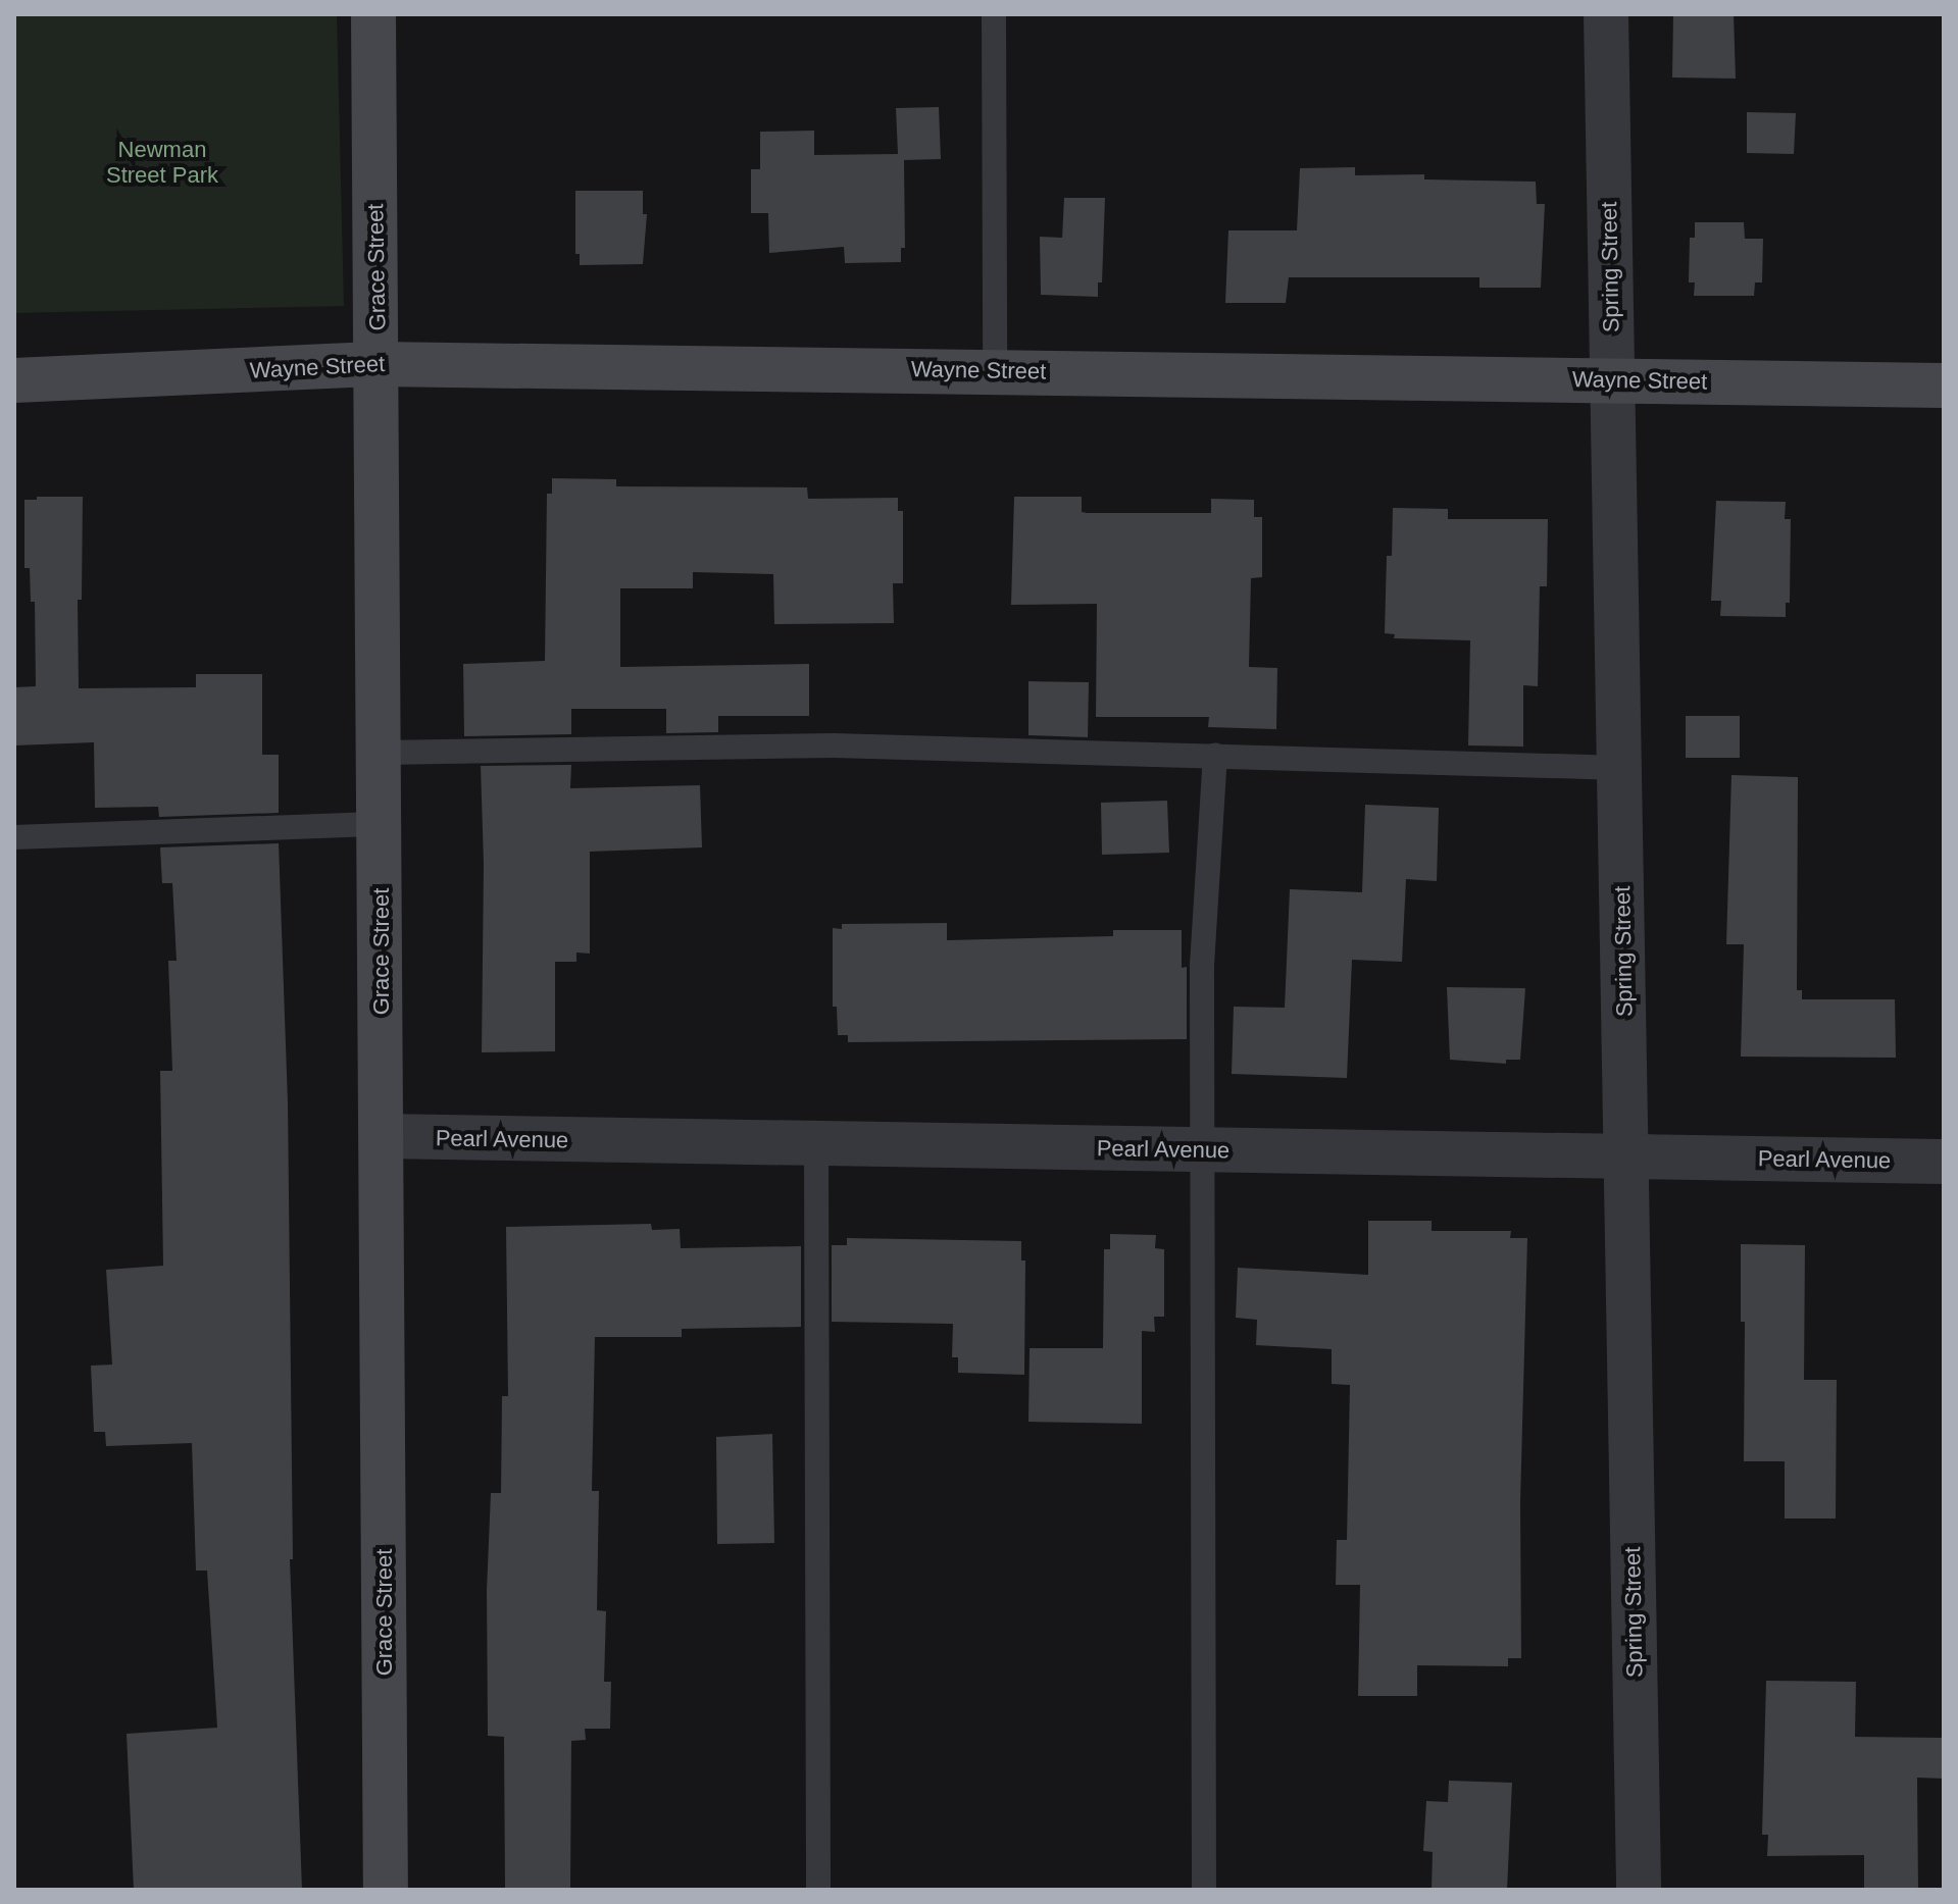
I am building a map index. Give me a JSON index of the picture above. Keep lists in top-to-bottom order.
{
  "streets": {
    "main road": ["Grace Street", "Wayne Street"],
    "street": ["Spring Street", "Pearl Avenue"]
  },
  "crossings": [
    ["Grace Street", "Wayne Street"],
    ["Grace Street", "Pearl Avenue"],
    ["Spring Street", "Wayne Street"],
    ["Spring Street", "Pearl Avenue"]
  ],
  "parks": ["Newman Street Park"]
}
